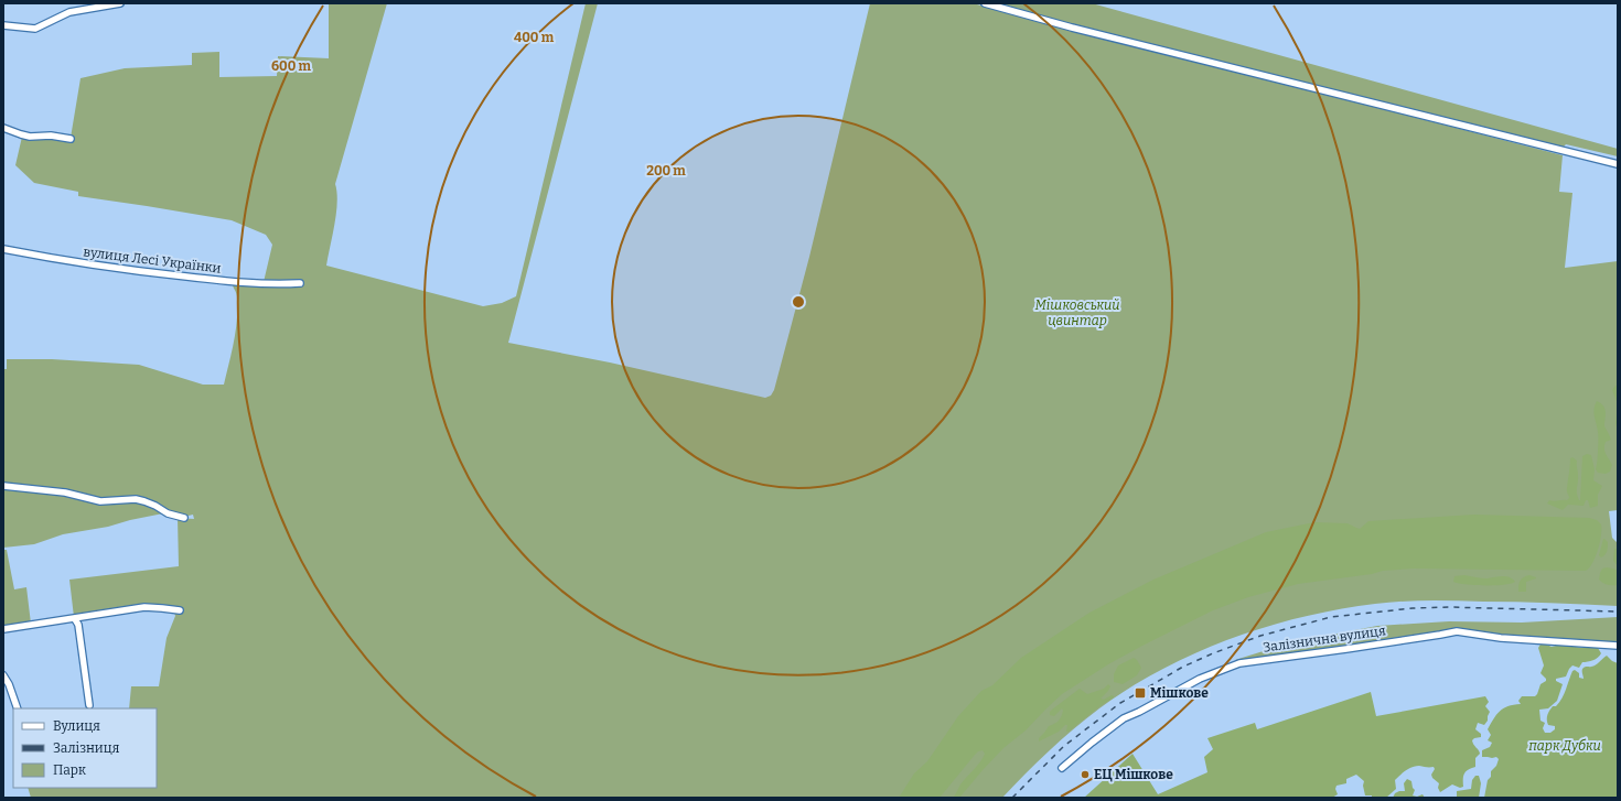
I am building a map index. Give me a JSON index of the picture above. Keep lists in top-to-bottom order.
{
  "streets": {
    "street": ["вулиця Лесі Українки", "Залізнична вулиця"]
  },
  "parks": ["Мішковський цвинтар", "парк Дубки"],
  "places": {
    "transit": ["Мішкове"],
    "other": ["ЕЦ Мішкове"]
  },
  "legend": ["Вулиця", "Залізниця", "Парк"],
  "rings": ["400 m", "600 m", "200 m"]
}
